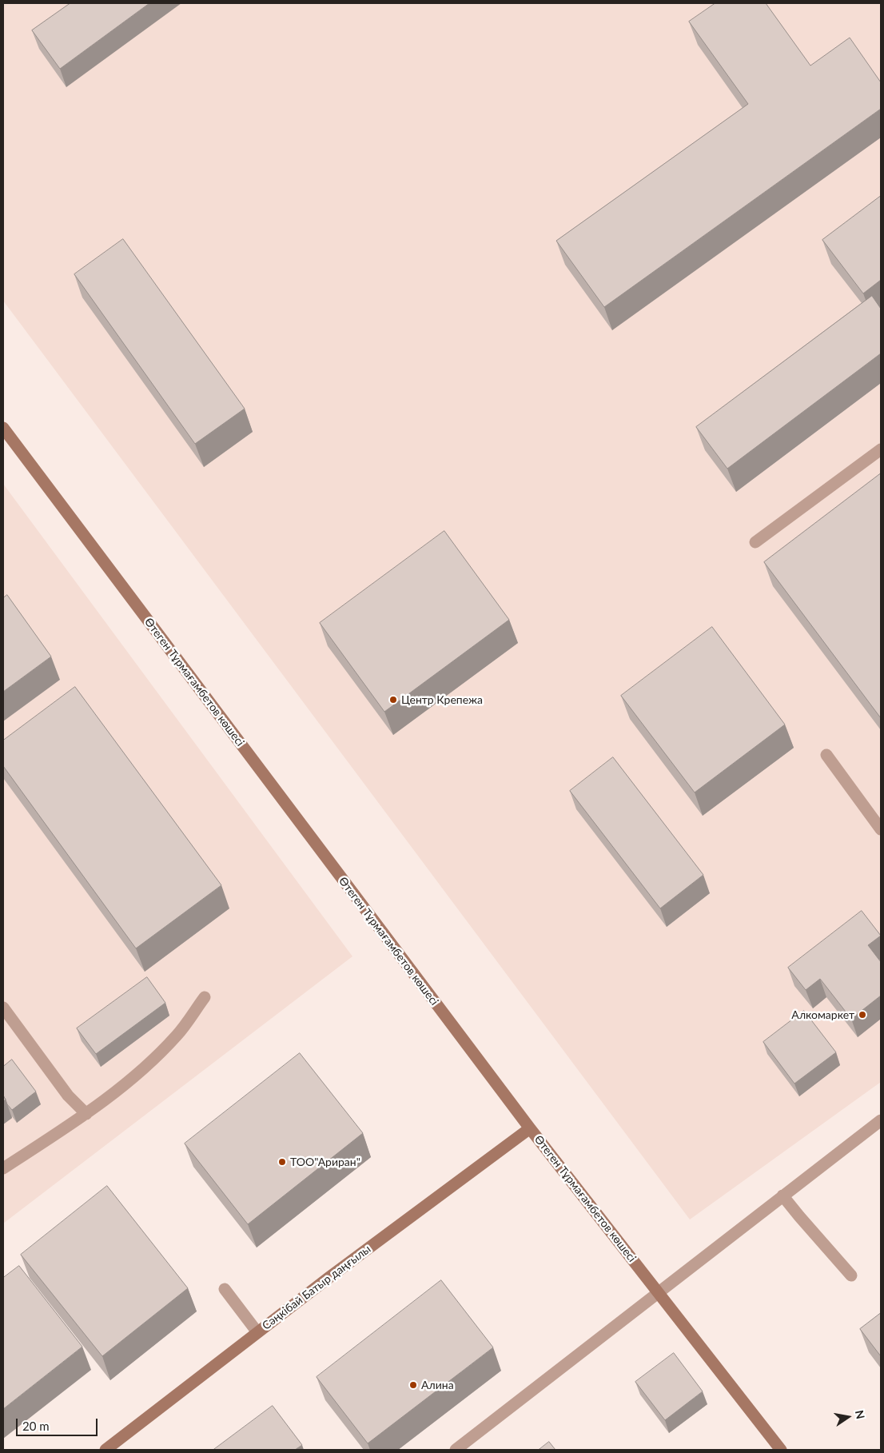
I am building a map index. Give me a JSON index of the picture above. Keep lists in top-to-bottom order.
{
  "streets": {
    "street": ["Өтеген Тұрмағамбетов көшесі", "Сәңкібай Батыр даңғылы"]
  },
  "crossings": [
    ["Өтеген Тұрмағамбетов көшесі", "Сәңкібай Батыр даңғылы"]
  ],
  "places": [
    "Центр Крепежа",
    "Алкомаркет",
    "ТОО\"Ариран\"",
    "Алина"
  ],
  "scale_bar": "20 m",
  "north": "right"
}
